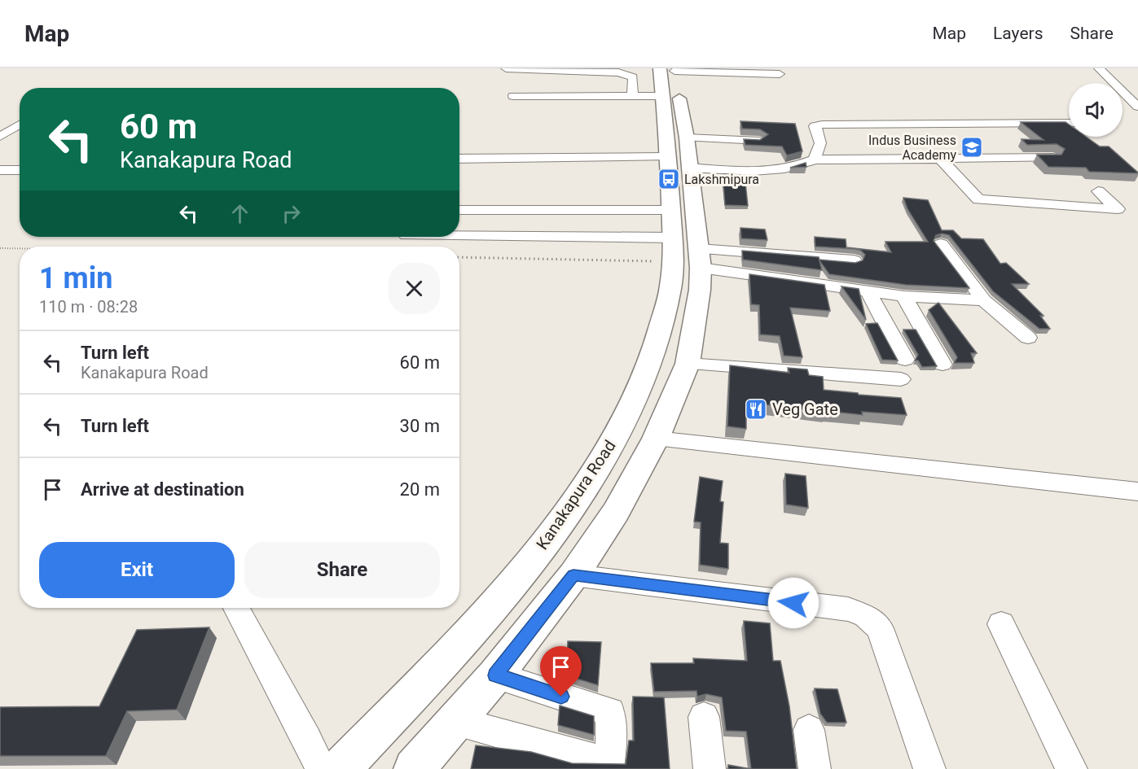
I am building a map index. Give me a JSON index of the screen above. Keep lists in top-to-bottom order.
{
  "streets": {
    "highway": ["Kanakapura Road"]
  },
  "places": {
    "school or university": ["Indus Business Academy"],
    "bus stop": ["Lakshmipura"],
    "restaurant": ["Veg Gate"]
  },
  "page": {
    "header": "Map",
    "nav": ["Map", "Layers", "Share"],
    "turn": ["60 m", "Kanakapura Road"],
    "heading": ["1 min", "110 m · 08:28"],
    "list": [
      {
        "name": "Turn left",
        "note": "Kanakapura Road",
        "value": "60 m"
      },
      {
        "name": "Turn left",
        "value": "30 m"
      },
      {
        "name": "Arrive at destination",
        "value": "20 m"
      }
    ],
    "buttons": ["Exit", "Share"]
  }
}
